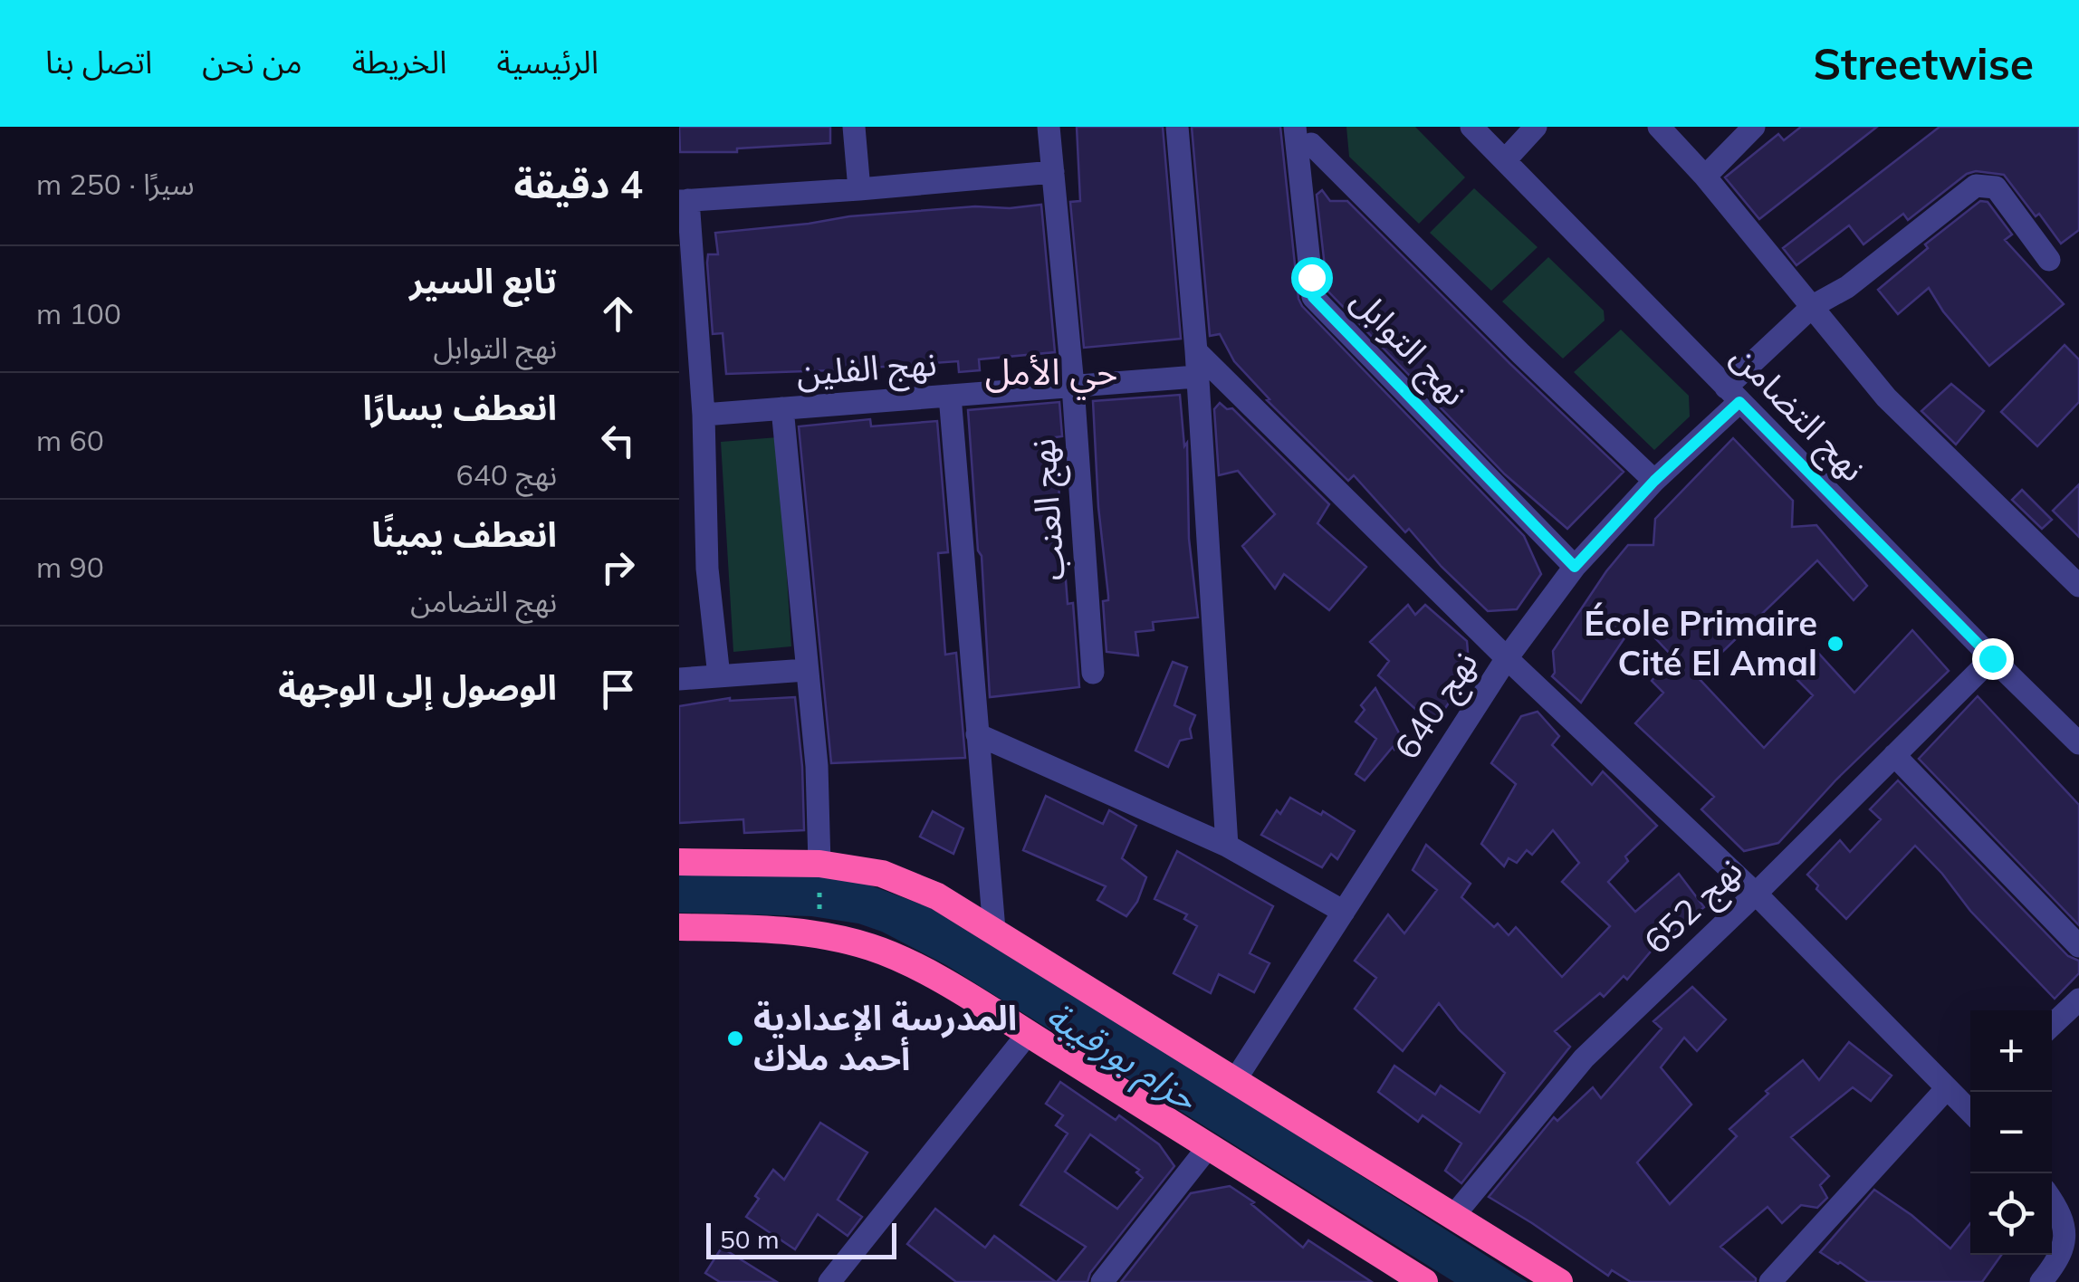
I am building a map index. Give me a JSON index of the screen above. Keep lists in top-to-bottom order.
{
  "streets": {
    "street": [
      "نهج التوابل",
      "نهج الفلين",
      "نهج التضامن",
      "نهج العنب",
      "نهج 640",
      "نهج 652"
    ]
  },
  "crossings": [
    ["نهج التوابل", "نهج 640"],
    ["نهج الفلين", "نهج العنب"],
    ["نهج التضامن", "نهج 640"],
    ["نهج التضامن", "نهج 652"]
  ],
  "districts": ["حي الأمل"],
  "water": ["حزام بورقيبة"],
  "places": ["École Primaire Cité El Amal", "المدرسة الإعدادية أحمد ملاك"],
  "scale_bar": "50 m",
  "page": {
    "header": "Streetwise",
    "nav": [
      "الرئيسية",
      "الخريطة",
      "من نحن",
      "اتصل بنا"
    ],
    "heading": ["4 دقيقة", "سيرًا · 250 m"],
    "list": [
      ["تابع السير", "نهج التوابل", "100 m"],
      ["انعطف يسارًا", "نهج 640", "60 m"],
      ["انعطف يمينًا", "نهج التضامن", "90 m"],
      "الوصول إلى الوجهة"
    ],
    "map_buttons": ["+", "−"],
    "scale": "50 m"
  }
}
